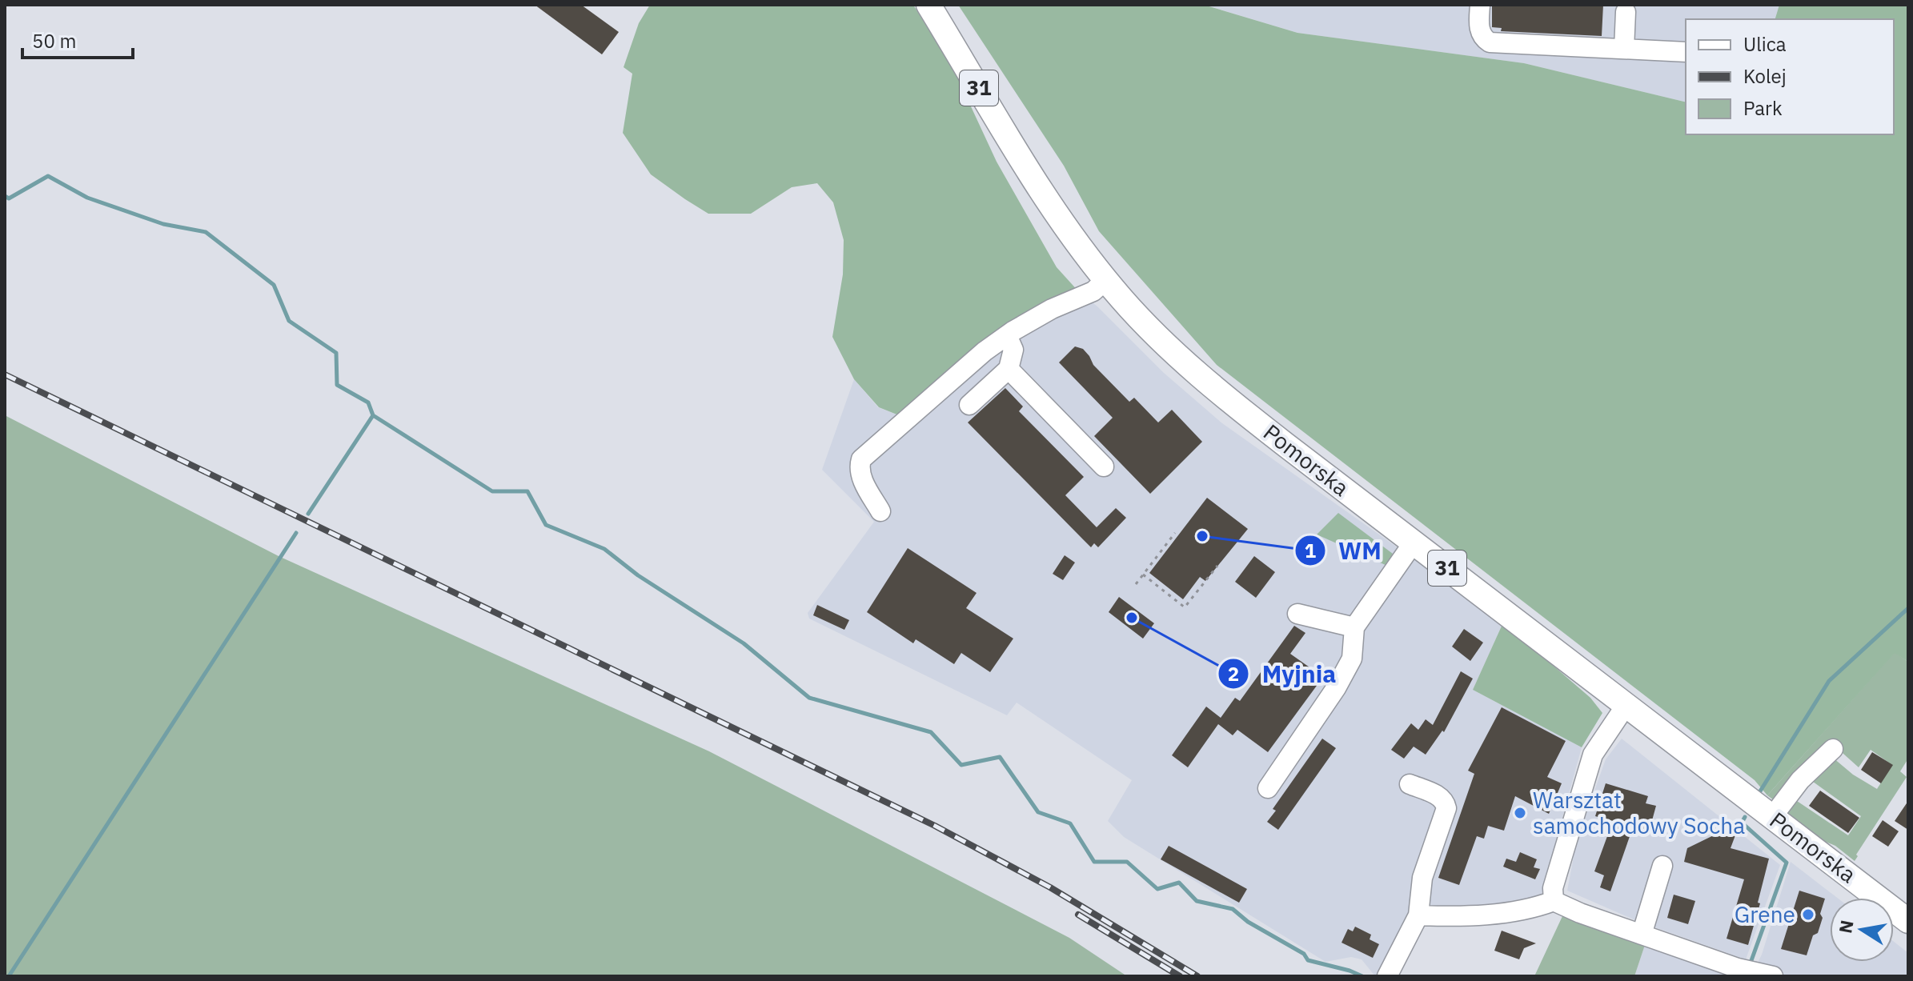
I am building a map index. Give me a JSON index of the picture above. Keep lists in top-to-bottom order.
{
  "streets": {
    "main road": ["31", "Pomorska"]
  },
  "places": [
    "WM",
    "Myjnia",
    "Warsztat samochodowy Socha",
    "Grene"
  ],
  "legend": ["Ulica", "Kolej", "Park"],
  "scale_bar": "50 m",
  "north": "left"
}
